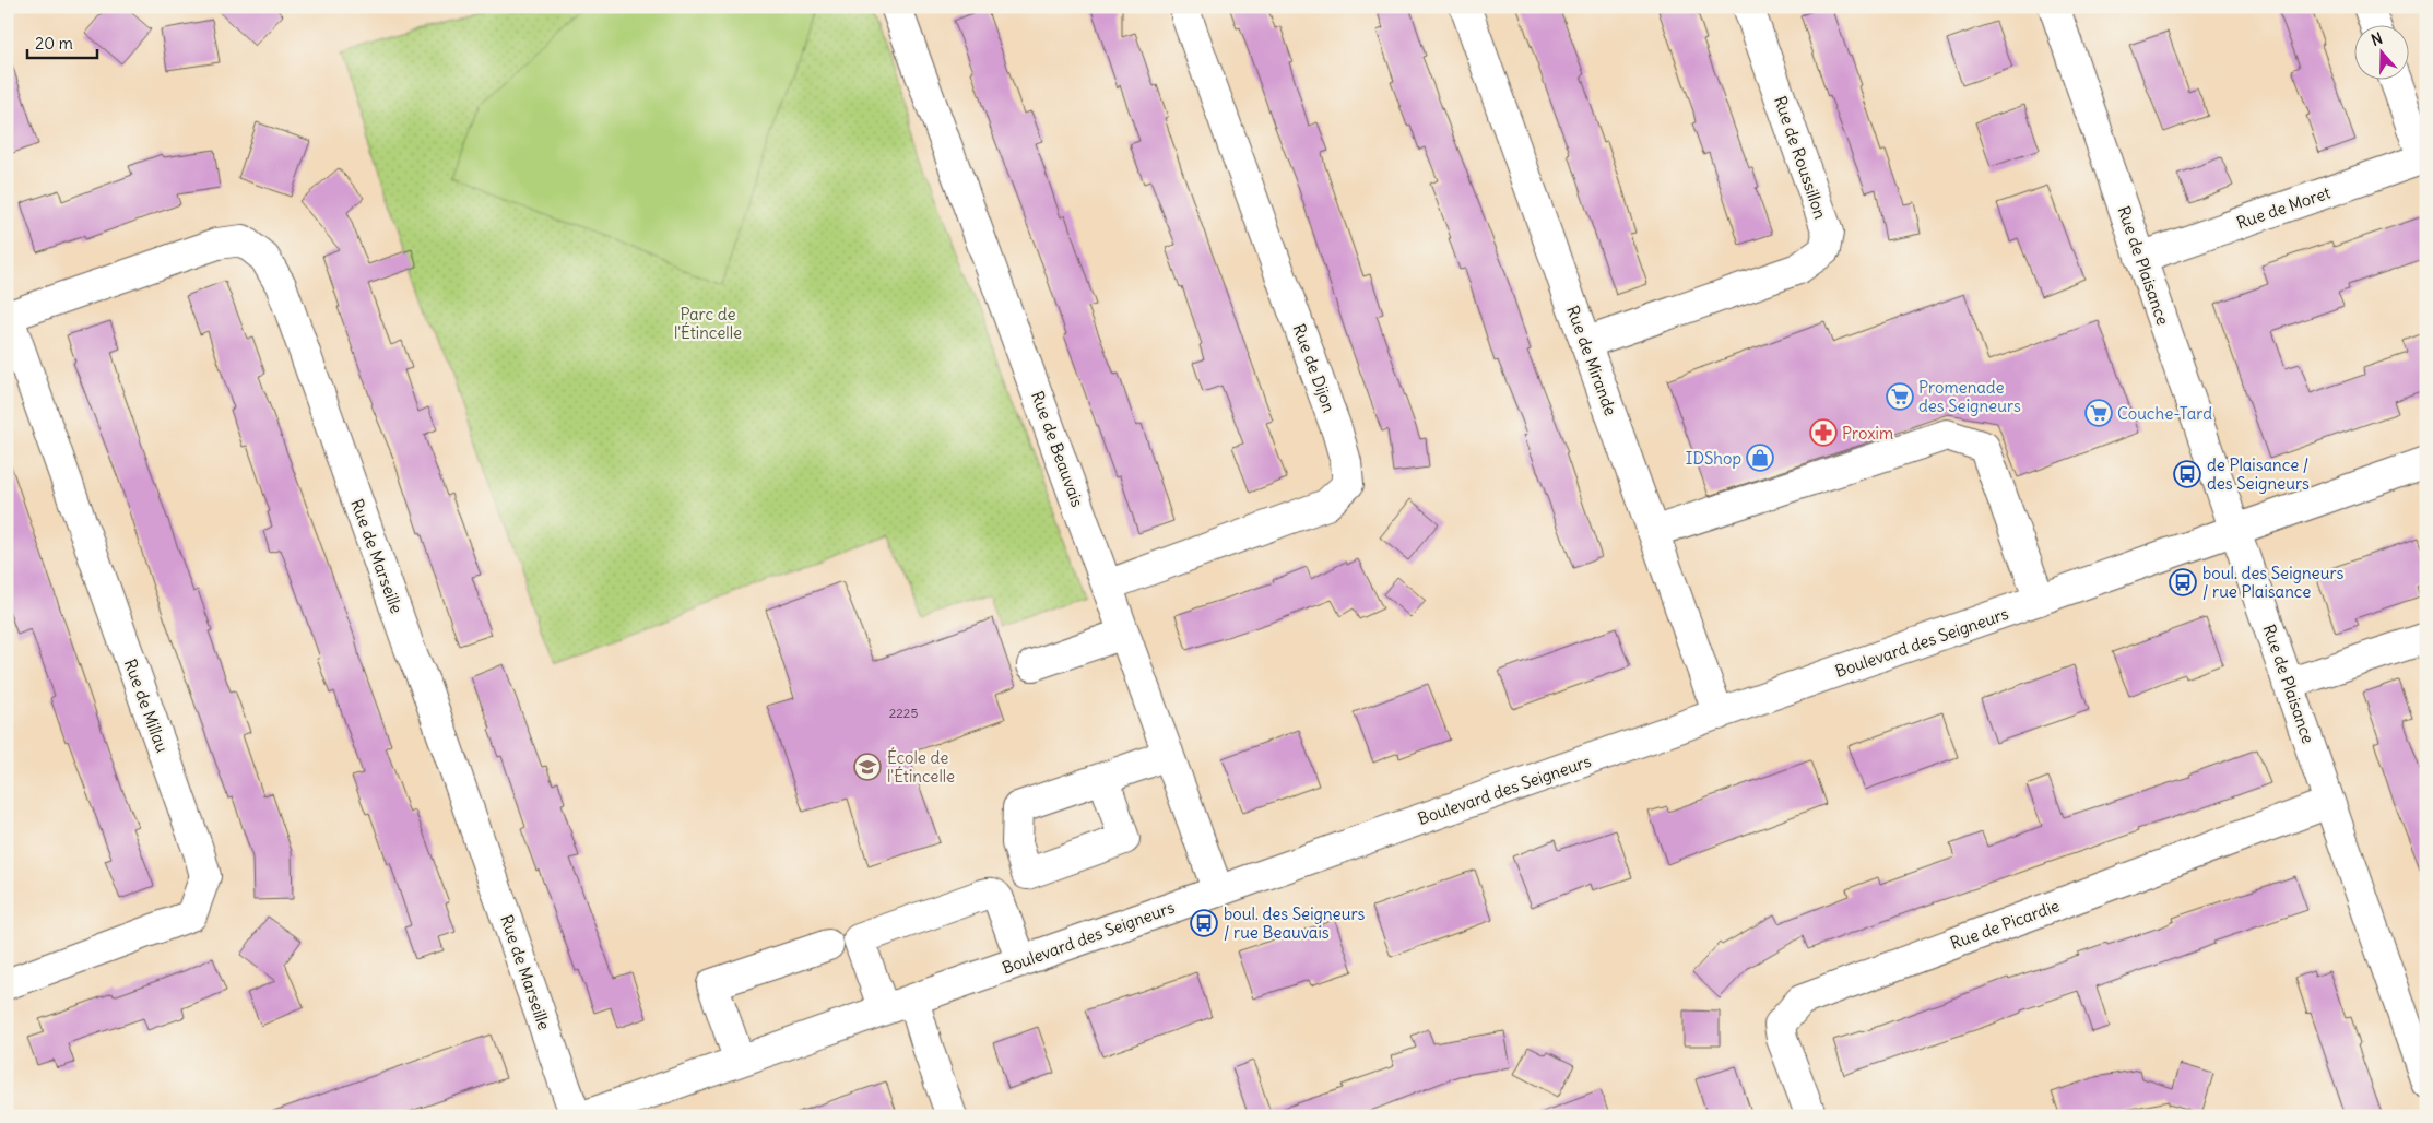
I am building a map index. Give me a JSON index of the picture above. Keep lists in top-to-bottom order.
{
  "streets": {
    "street": [
      "Rue de Roussillon",
      "Rue de Moret",
      "Rue de Plaisance",
      "Rue de Mirande",
      "Rue de Dijon",
      "Rue de Beauvais",
      "Rue de Marseille",
      "Boulevard des Seigneurs",
      "Rue de Millau",
      "Rue de Picardie"
    ]
  },
  "crossings": [
    ["Rue de Roussillon", "Rue de Mirande"],
    ["Rue de Moret", "Rue de Plaisance"],
    ["Rue de Plaisance", "Boulevard des Seigneurs"],
    ["Rue de Plaisance", "Rue de Picardie"],
    ["Rue de Mirande", "Boulevard des Seigneurs"],
    ["Rue de Dijon", "Rue de Beauvais"],
    ["Rue de Beauvais", "Boulevard des Seigneurs"],
    ["Rue de Marseille", "Rue de Millau"]
  ],
  "parks": ["Parc de l'Étincelle"],
  "places": {
    "supermarket": ["Promenade des Seigneurs", "Couche-Tard"],
    "pharmacy": ["Proxim"],
    "shop": ["IDShop"],
    "bus stop": ["de Plaisance / des Seigneurs", "boul. des Seigneurs / rue Plaisance", "boul. des Seigneurs / rue Beauvais"],
    "school or university": ["École de l'Étincelle"]
  },
  "house_numbers": ["2225"],
  "scale_bar": "20 m",
  "north": "top"
}
